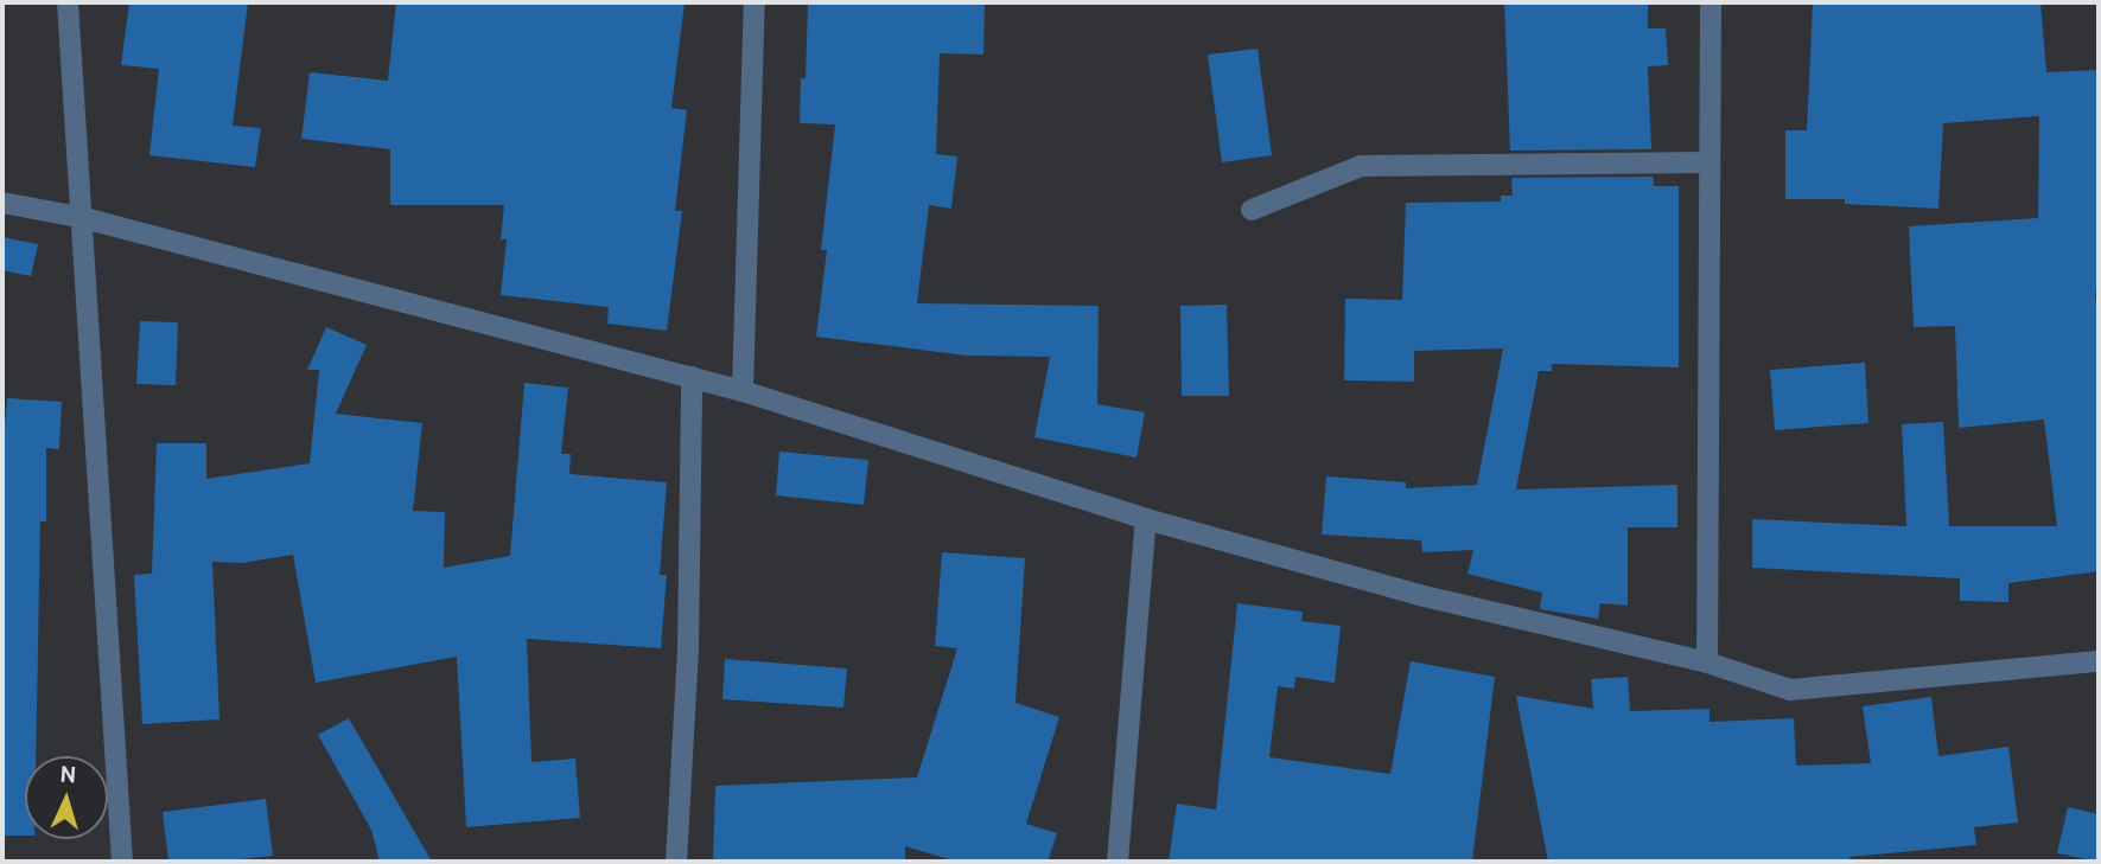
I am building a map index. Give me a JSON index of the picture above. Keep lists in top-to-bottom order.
{
  "north": "top"
}
